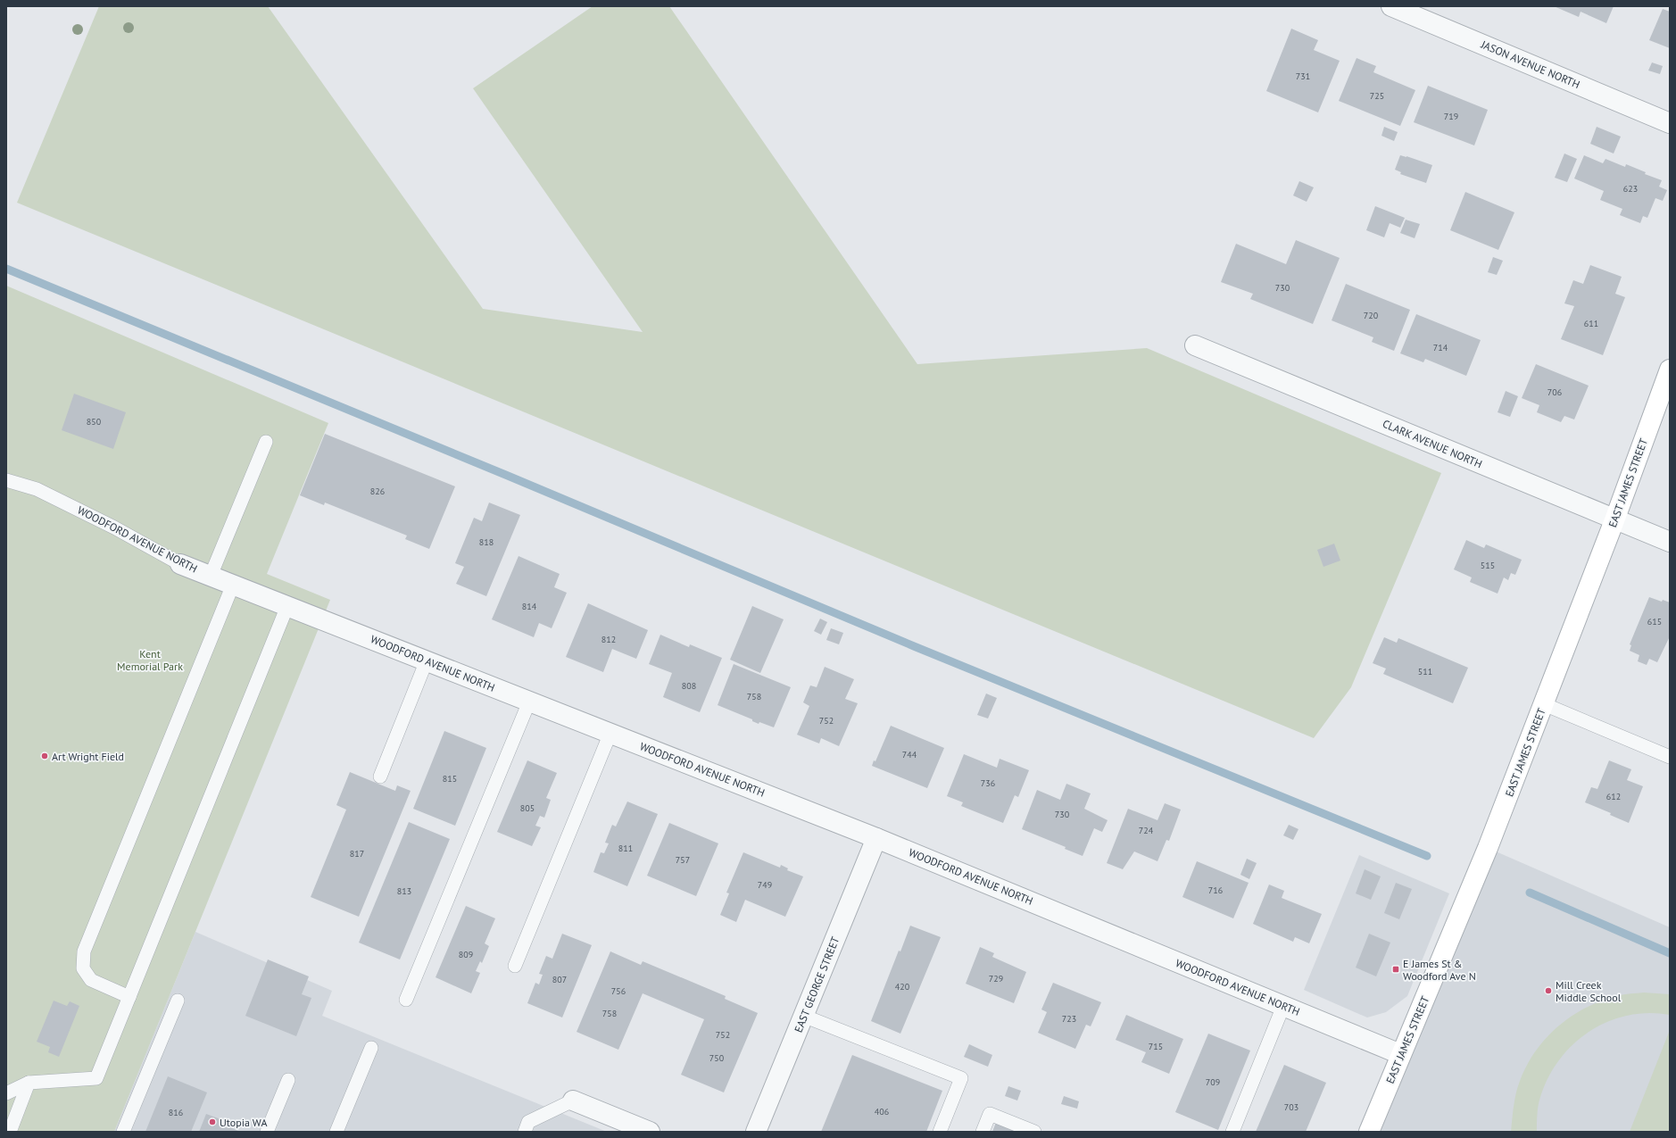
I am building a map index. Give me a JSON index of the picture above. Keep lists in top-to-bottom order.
{
  "streets": {
    "main road": ["EAST JAMES STREET"],
    "street": [
      "JASON AVENUE NORTH",
      "CLARK AVENUE NORTH",
      "WOODFORD AVENUE NORTH",
      "EAST GEORGE STREET"
    ]
  },
  "crossings": [
    ["CLARK AVENUE NORTH", "EAST JAMES STREET"],
    ["EAST JAMES STREET", "WOODFORD AVENUE NORTH"],
    ["WOODFORD AVENUE NORTH", "EAST GEORGE STREET"]
  ],
  "parks": ["Kent Memorial Park"],
  "places": {
    "other": ["Art Wright Field", "Mill Creek Middle School", "Utopia WA"],
    "transit": ["E James St & Woodford Ave N"]
  },
  "house_numbers": [
    "731",
    "725",
    "719",
    "623",
    "730",
    "720",
    "611",
    "714",
    "706",
    "850",
    "826",
    "818",
    "515",
    "814",
    "615",
    "812",
    "511",
    "808",
    "758",
    "752",
    "744",
    "815",
    "736",
    "612",
    "805",
    "730",
    "724",
    "811",
    "817",
    "757",
    "749",
    "716",
    "813",
    "809",
    "729",
    "807",
    "420",
    "756",
    "758",
    "723",
    "752",
    "715",
    "750",
    "709",
    "703",
    "406",
    "816"
  ]
}
